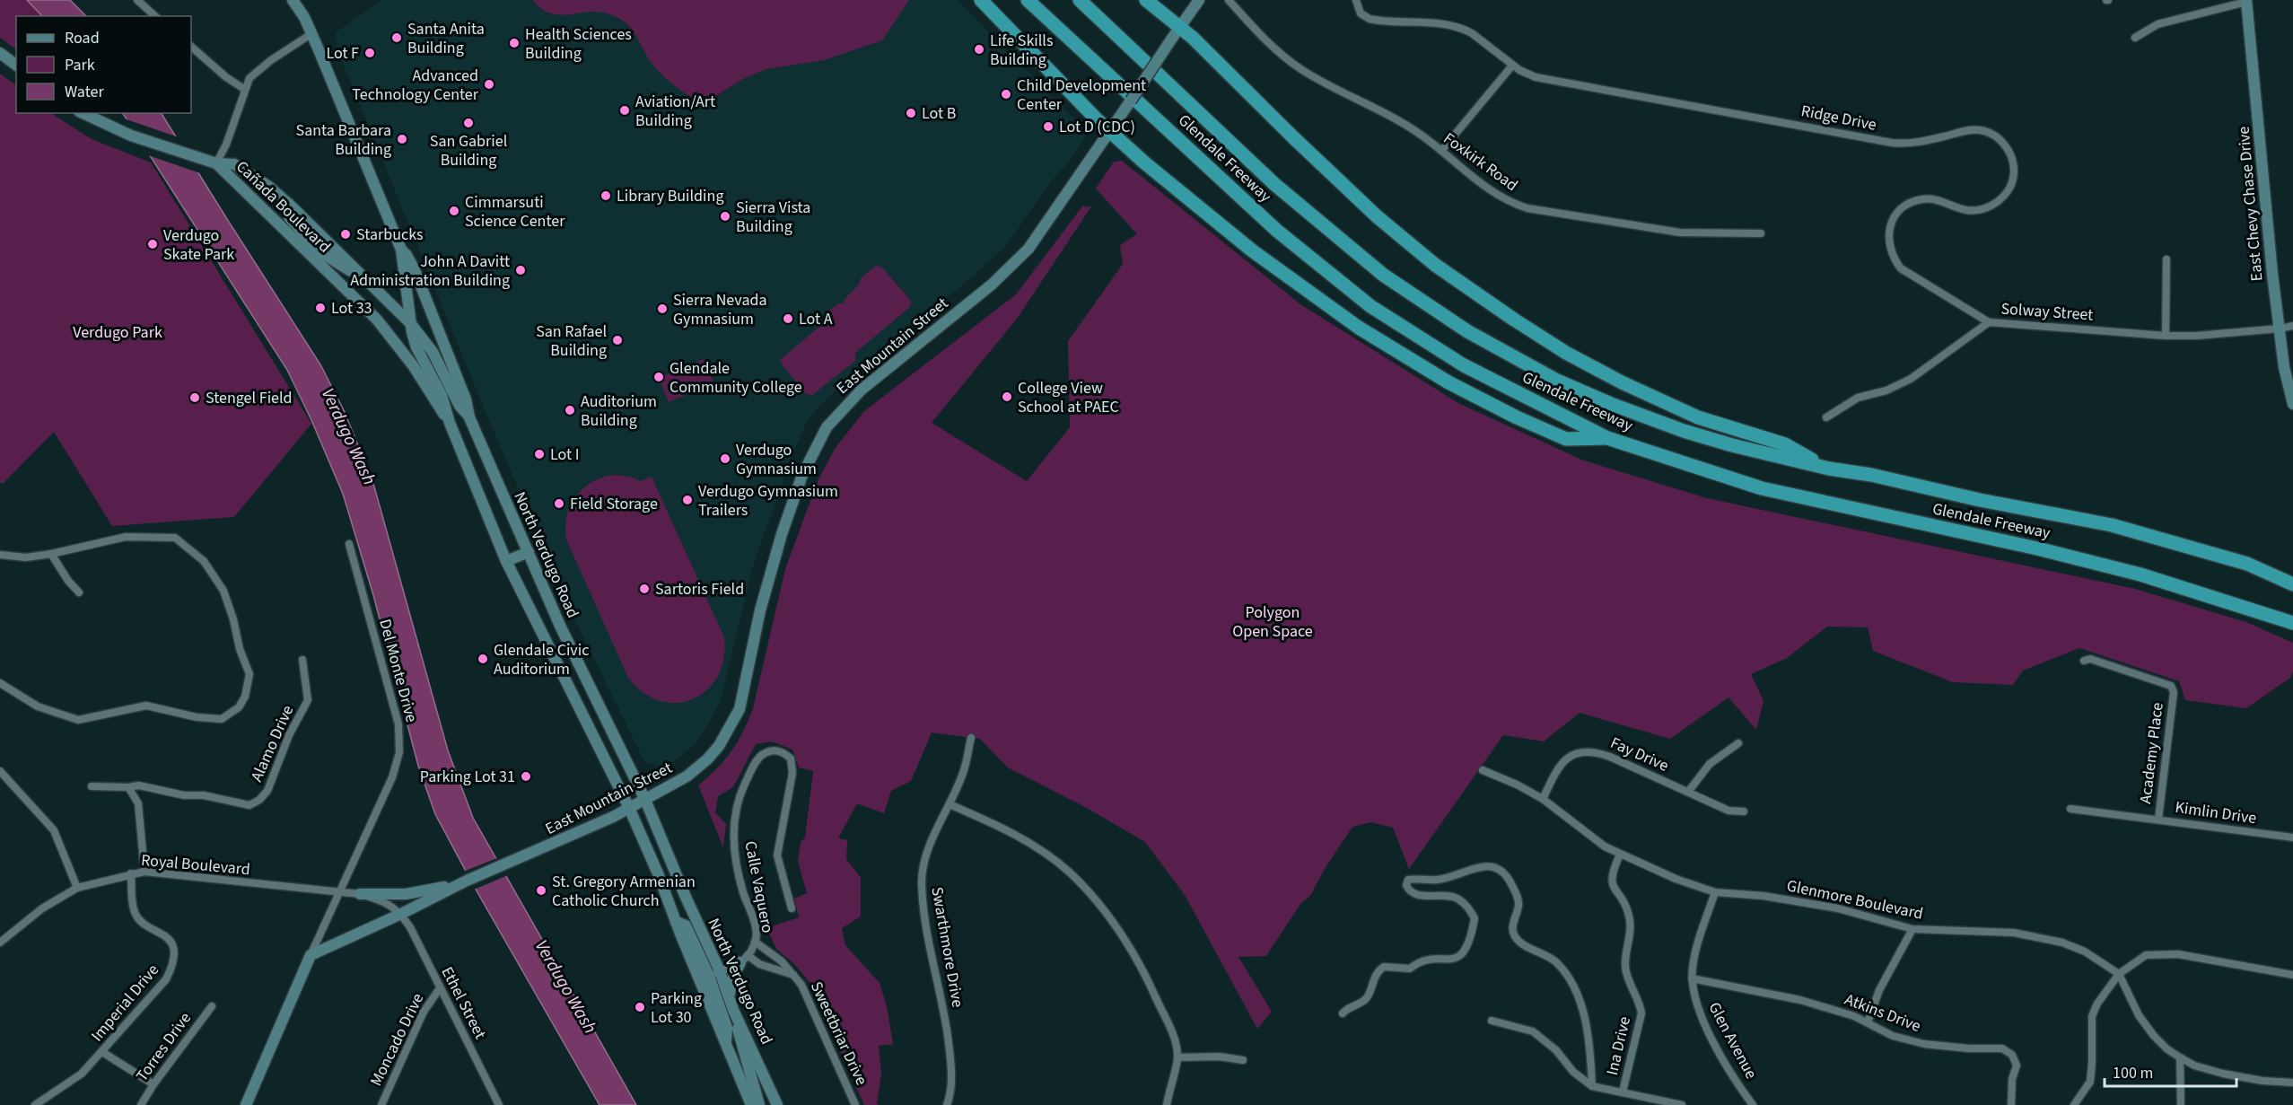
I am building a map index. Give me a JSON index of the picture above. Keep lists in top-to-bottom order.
{
  "streets": {
    "highway": ["Glendale Freeway"],
    "main road": [
      "East Chevy Chase Drive",
      "Cañada Boulevard",
      "East Mountain Street",
      "North Verdugo Road"
    ],
    "street": [
      "Ridge Drive",
      "Foxkirk Road",
      "Solway Street",
      "Del Monte Drive",
      "Alamo Drive",
      "Academy Place",
      "Fay Drive",
      "Kimlin Drive",
      "Royal Boulevard",
      "Calle Vaquero",
      "Glenmore Boulevard",
      "Swarthmore Drive",
      "Imperial Drive",
      "Ethel Street",
      "Atkins Drive",
      "Sweetbriar Drive",
      "Moncado Drive",
      "Glen Avenue",
      "Ina Drive",
      "Torres Drive"
    ]
  },
  "crossings": [
    ["Ridge Drive", "Solway Street"],
    ["East Chevy Chase Drive", "Solway Street"],
    ["Cañada Boulevard", "North Verdugo Road"],
    ["East Mountain Street", "North Verdugo Road"],
    ["East Mountain Street", "Del Monte Drive"],
    ["East Mountain Street", "Royal Boulevard"],
    ["East Mountain Street", "Ethel Street"],
    ["Del Monte Drive", "Royal Boulevard"],
    ["Academy Place", "Kimlin Drive"],
    ["Fay Drive", "Glenmore Boulevard"],
    ["Royal Boulevard", "Imperial Drive"],
    ["Royal Boulevard", "Ethel Street"],
    ["Calle Vaquero", "Sweetbriar Drive"],
    ["Glenmore Boulevard", "Glen Avenue"],
    ["Glenmore Boulevard", "Ina Drive"],
    ["Ethel Street", "Moncado Drive"],
    ["Atkins Drive", "Glen Avenue"]
  ],
  "water": ["Verdugo Wash"],
  "parks": ["Verdugo Park", "Polygon Open Space"],
  "places": [
    "Santa Anita Building",
    "Health Sciences Building",
    "Life Skills Building",
    "Lot F",
    "Advanced Technology Center",
    "Child Development Center",
    "Aviation/Art Building",
    "Lot B",
    "San Gabriel Building",
    "Lot D (CDC)",
    "Santa Barbara Building",
    "Library Building",
    "Cimmarsuti Science Center",
    "Sierra Vista Building",
    "Starbucks",
    "Verdugo Skate Park",
    "John A Davitt Administration Building",
    "Lot 33",
    "Sierra Nevada Gymnasium",
    "Lot A",
    "San Rafael Building",
    "Glendale Community College",
    "College View School at PAEC",
    "Stengel Field",
    "Auditorium Building",
    "Lot I",
    "Verdugo Gymnasium",
    "Verdugo Gymnasium Trailers",
    "Field Storage",
    "Sartoris Field",
    "Glendale Civic Auditorium",
    "Parking Lot 31",
    "St. Gregory Armenian Catholic Church",
    "Parking Lot 30"
  ],
  "legend": ["Road", "Park", "Water"],
  "scale_bar": "100 m"
}
